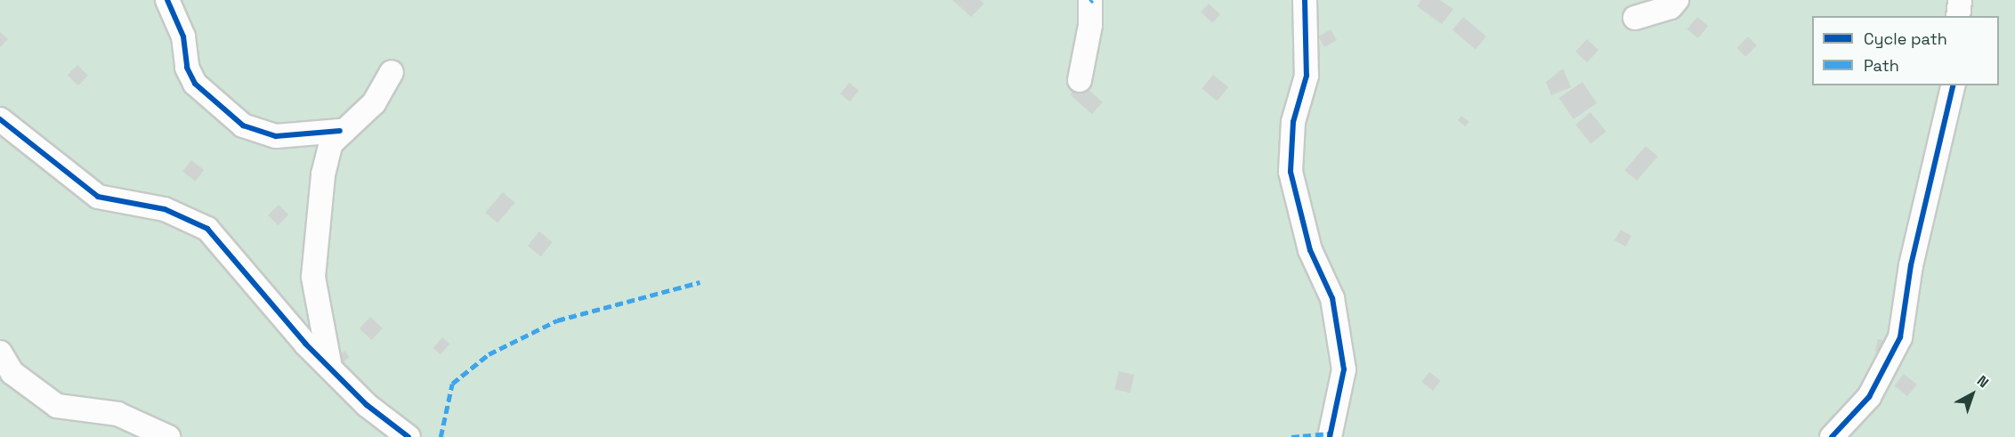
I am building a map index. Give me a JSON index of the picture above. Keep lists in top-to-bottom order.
{
  "legend": ["Cycle path", "Path"],
  "north": "top right"
}
